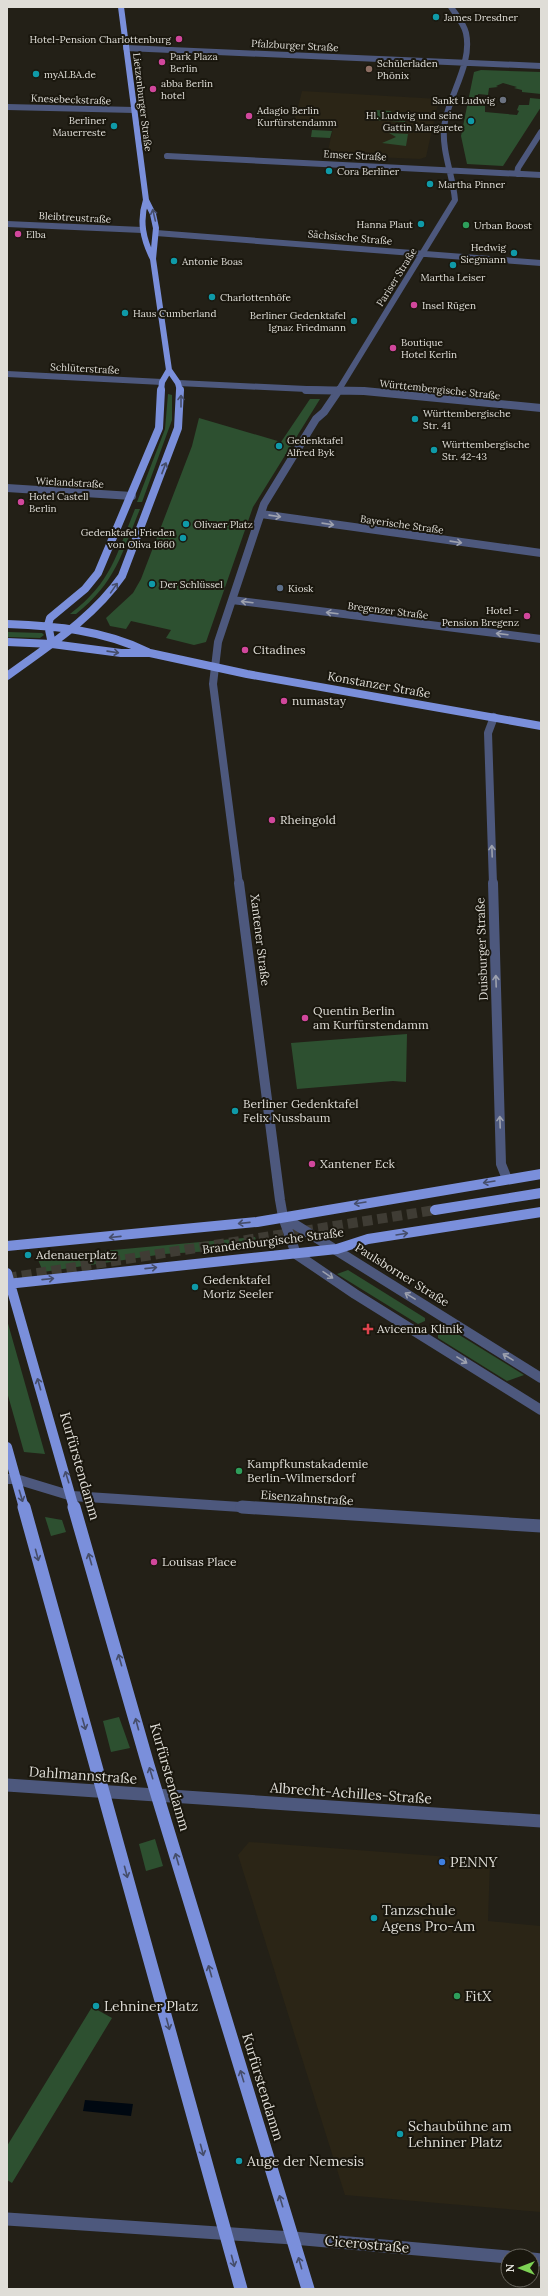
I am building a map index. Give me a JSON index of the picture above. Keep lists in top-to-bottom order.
{
  "streets": {
    "main road": [
      "Lietzenburger Straße",
      "Konstanzer Straße",
      "Brandenburgische Straße",
      "Kurfürstendamm"
    ],
    "street": [
      "Pfalzburger Straße",
      "Knesebeckstraße",
      "Emser Straße",
      "Bleibtreustraße",
      "Sächsische Straße",
      "Pariser Straße",
      "Schlüterstraße",
      "Württembergische Straße",
      "Wielandstraße",
      "Bayerische Straße",
      "Bregenzer Straße",
      "Xantener Straße",
      "Duisburger Straße",
      "Paulsborner Straße",
      "Eisenzahnstraße",
      "Dahlmannstraße",
      "Albrecht-Achilles-Straße",
      "Cicerostraße"
    ]
  },
  "crossings": [
    ["Pfalzburger Straße", "Lietzenburger Straße"],
    ["Pfalzburger Straße", "Pariser Straße"],
    ["Knesebeckstraße", "Lietzenburger Straße"],
    ["Lietzenburger Straße", "Bleibtreustraße"],
    ["Lietzenburger Straße", "Sächsische Straße"],
    ["Emser Straße", "Pariser Straße"],
    ["Sächsische Straße", "Pariser Straße"],
    ["Pariser Straße", "Württembergische Straße"],
    ["Konstanzer Straße", "Xantener Straße"],
    ["Konstanzer Straße", "Duisburger Straße"],
    ["Xantener Straße", "Brandenburgische Straße"],
    ["Xantener Straße", "Paulsborner Straße"],
    ["Duisburger Straße", "Brandenburgische Straße"],
    ["Brandenburgische Straße", "Paulsborner Straße"],
    ["Brandenburgische Straße", "Kurfürstendamm"],
    ["Kurfürstendamm", "Eisenzahnstraße"],
    ["Kurfürstendamm", "Dahlmannstraße"],
    ["Kurfürstendamm", "Albrecht-Achilles-Straße"],
    ["Kurfürstendamm", "Cicerostraße"],
    ["Dahlmannstraße", "Albrecht-Achilles-Straße"]
  ],
  "one_way": ["Bayerische Straße", "Bregenzer Straße", "Duisburger Straße"],
  "places": {
    "other": [
      "James Dresdner",
      "Hotel-Pension Charlottenburg",
      "Park Plaza Berlin",
      "Schülerladen Phönix",
      "myALBA.de",
      "abba Berlin hotel",
      "Sankt Ludwig",
      "Adagio Berlin Kurfürstendamm",
      "Hl. Ludwig und seine Gattin Margarete",
      "Berliner Mauerreste",
      "Cora Berliner",
      "Martha Pinner",
      "Hanna Plaut",
      "Urban Boost",
      "Elba",
      "Hedwig Siegmann",
      "Antonie Boas",
      "Martha Leiser",
      "Charlottenhöfe",
      "Insel Rügen",
      "Haus Cumberland",
      "Berliner Gedenktafel Ignaz Friedmann",
      "Boutique Hotel Kerlin",
      "Württembergische Str. 41",
      "Gedenktafel Alfred Byk",
      "Württembergische Str. 42-43",
      "Hotel Castell Berlin",
      "Olivaer Platz",
      "Gedenktafel Frieden von Oliva 1660",
      "Der Schlüssel",
      "Kiosk",
      "Hotel - Pension Bregenz",
      "Citadines",
      "numastay",
      "Rheingold",
      "Quentin Berlin am Kurfürstendamm",
      "Berliner Gedenktafel Felix Nussbaum",
      "Xantener Eck",
      "Adenauerplatz",
      "Gedenktafel Moriz Seeler",
      "Kampfkunstakademie Berlin-Wilmersdorf",
      "Louisas Place",
      "PENNY",
      "Tanzschule Agens Pro-Am",
      "FitX",
      "Lehniner Platz",
      "Schaubühne am Lehniner Platz",
      "Auge der Nemesis"
    ],
    "health": ["Avicenna Klinik"]
  },
  "north": "left"
}
